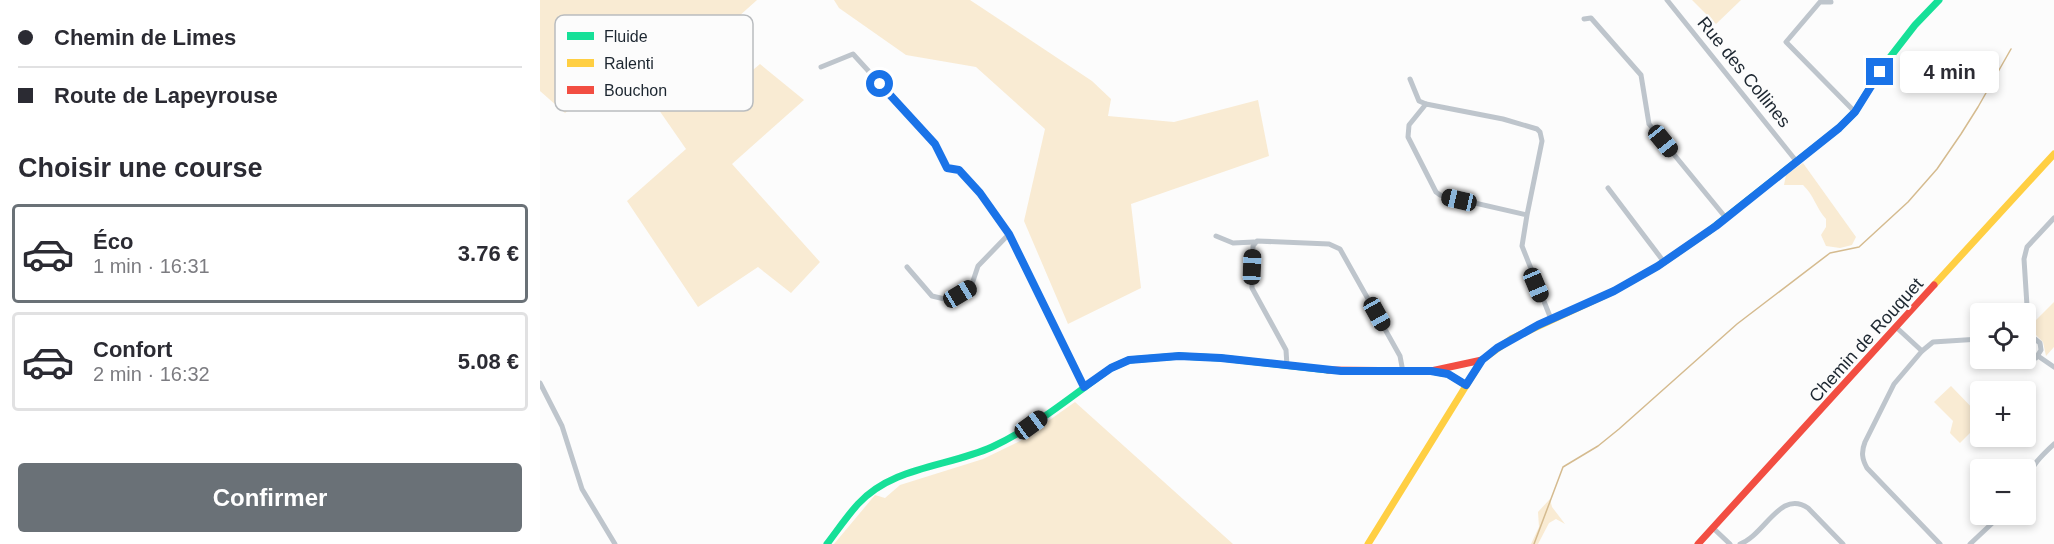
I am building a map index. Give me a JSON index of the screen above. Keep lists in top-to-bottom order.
{
  "streets": {
    "street": ["Rue des Collines", "Chemin de Rouquet"]
  },
  "legend": ["Fluide", "Ralenti", "Bouchon"],
  "page": {
    "banner": ["Chemin de Limes", "Route de Lapeyrouse"],
    "bubble": "4 min",
    "heading": "Choisir une course",
    "list": [
      {
        "name": "Éco",
        "note": "1 min · 16:31",
        "value": "3.76 €"
      },
      {
        "name": "Confort",
        "note": "2 min · 16:32",
        "value": "5.08 €"
      }
    ],
    "map_buttons": ["+", "−"],
    "buttons": "Confirmer"
  }
}
